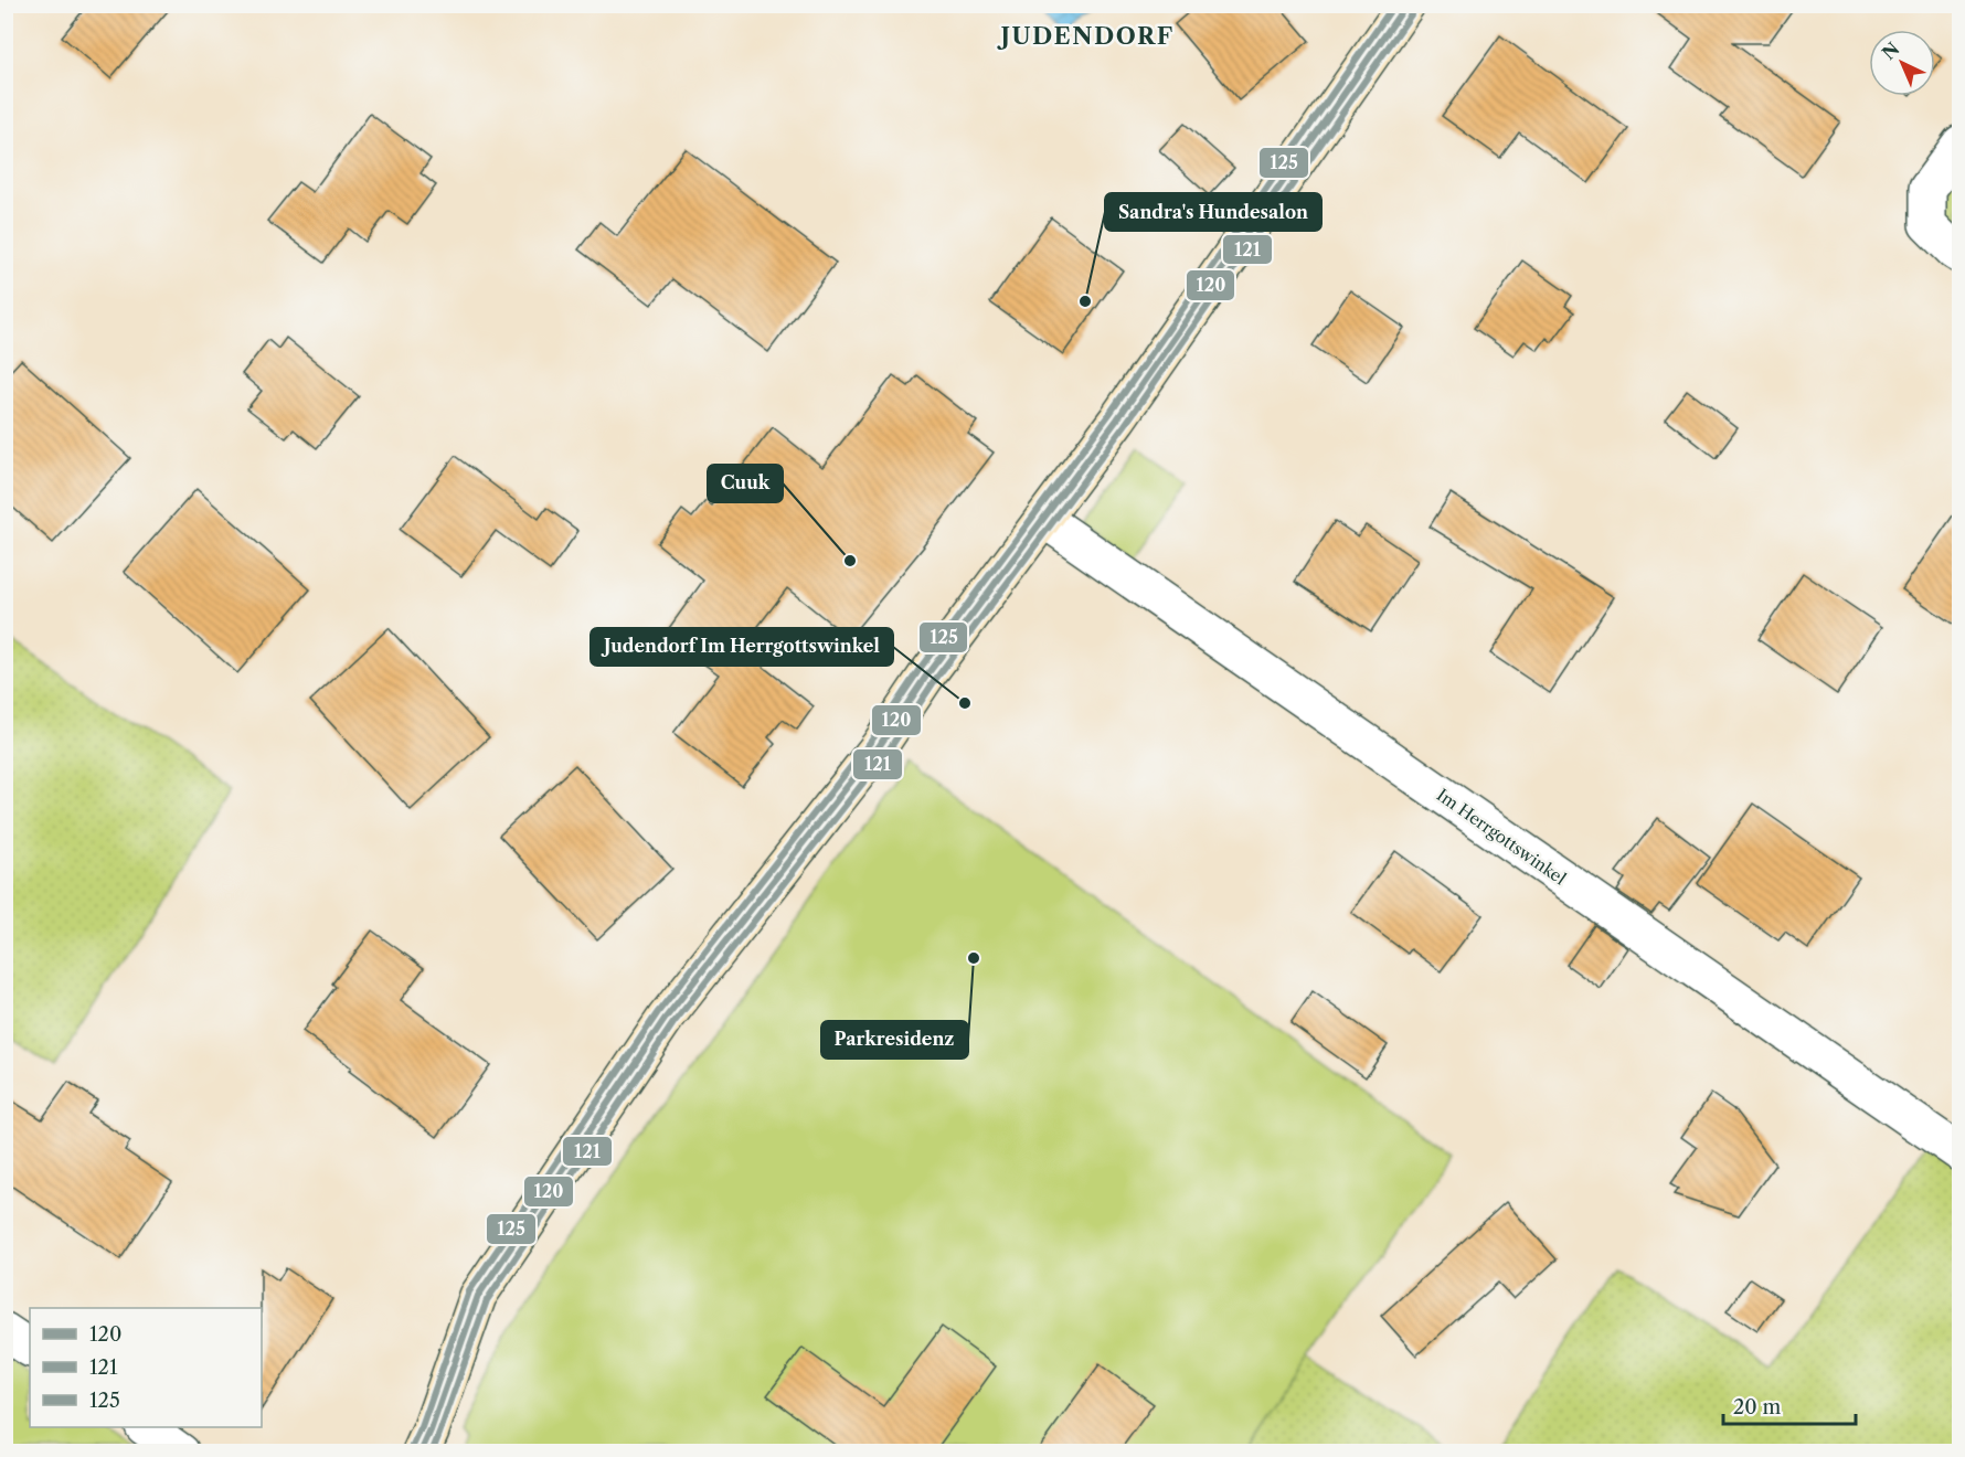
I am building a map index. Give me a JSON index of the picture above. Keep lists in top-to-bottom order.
{
  "streets": {
    "street": ["Im Herrgottswinkel"]
  },
  "districts": ["JUDENDORF"],
  "places": [
    "Sandra's Hundesalon",
    "Cuuk",
    "Judendorf Im Herrgottswinkel",
    "Parkresidenz"
  ],
  "lines": ["transit line 120", "transit line 125", "transit line 121"],
  "legend": ["120", "121", "125"],
  "scale_bar": "20 m",
  "north": "top left"
}
